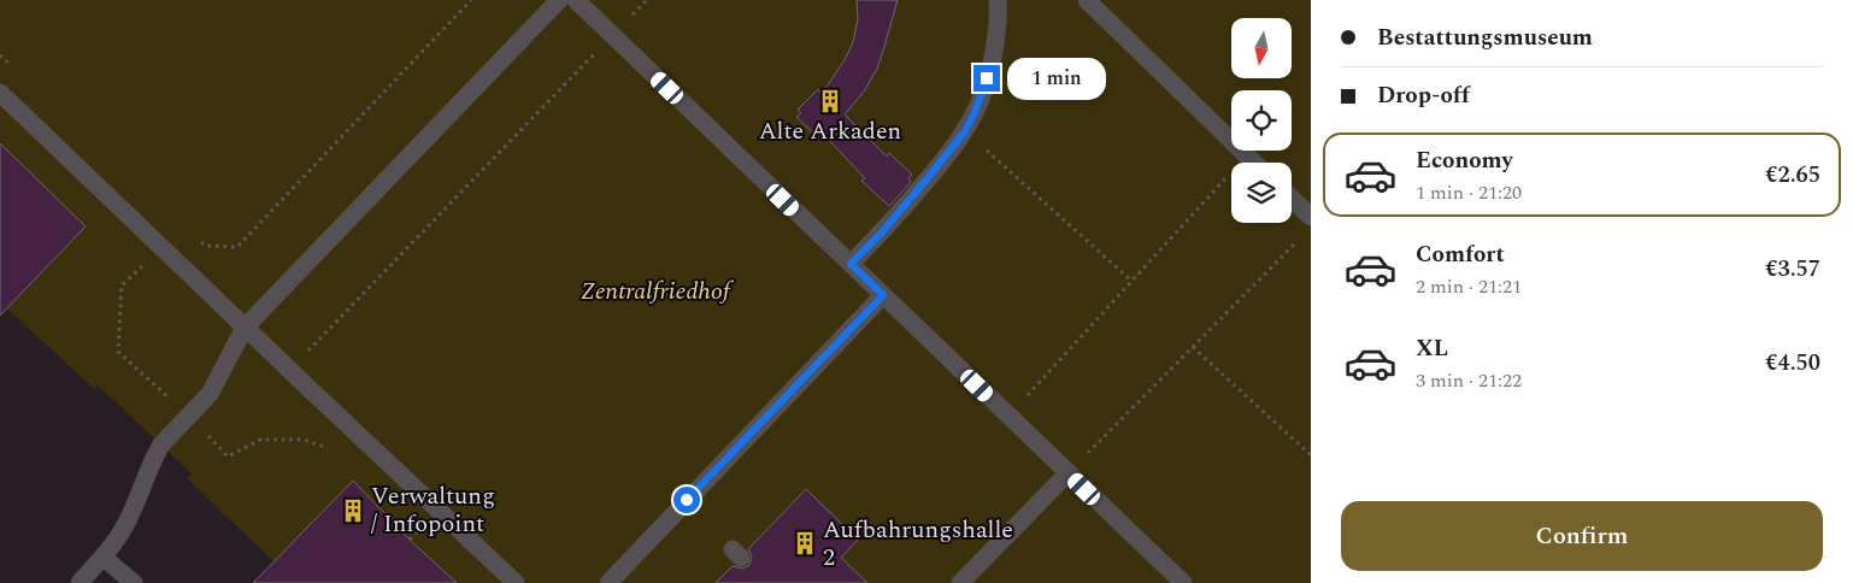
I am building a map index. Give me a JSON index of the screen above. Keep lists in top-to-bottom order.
{
  "parks": ["Zentralfriedhof"],
  "places": {
    "building": ["Alte Arkaden", "Verwaltung / Infopoint", "Aufbahrungshalle 2"]
  },
  "north": "bottom",
  "page": {
    "banner": ["Bestattungsmuseum", "Drop-off"],
    "bubble": "1 min",
    "list": [
      {
        "name": "Economy",
        "note": "1 min · 21:20",
        "value": "€2.65"
      },
      {
        "name": "Comfort",
        "note": "2 min · 21:21",
        "value": "€3.57"
      },
      {
        "name": "XL",
        "note": "3 min · 21:22",
        "value": "€4.50"
      }
    ],
    "buttons": "Confirm"
  }
}
